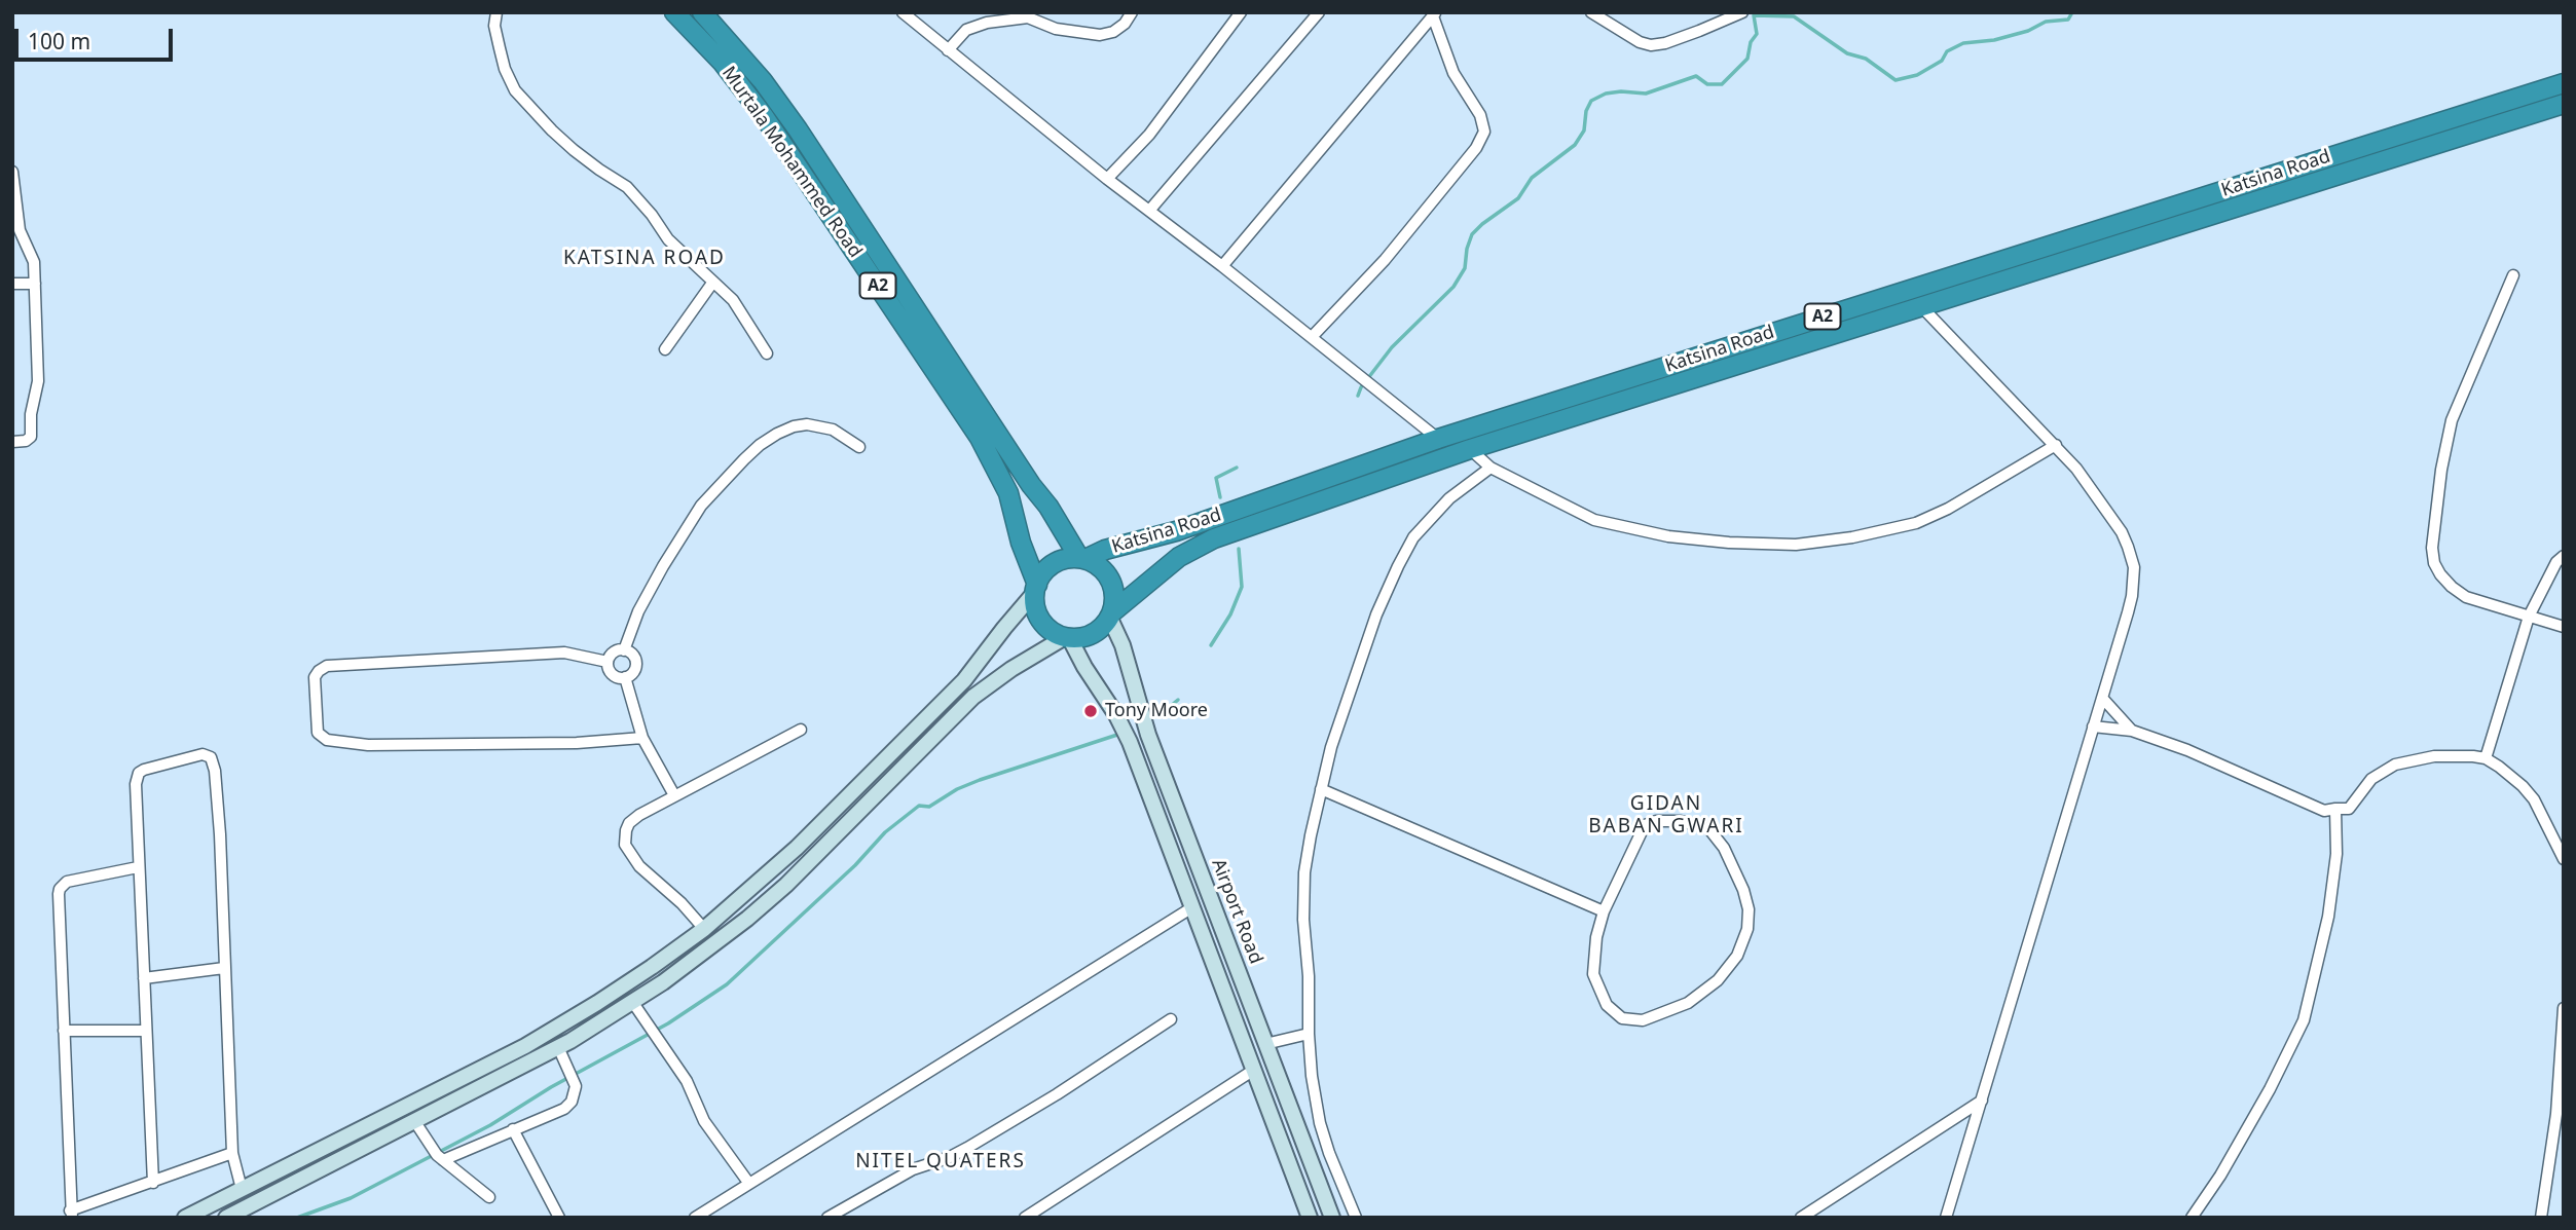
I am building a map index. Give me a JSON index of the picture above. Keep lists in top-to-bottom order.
{
  "streets": {
    "highway": ["Murtala Mohammed Road", "Katsina Road", "A2"],
    "main road": ["Airport Road"]
  },
  "crossings": [
    ["Murtala Mohammed Road", "Katsina Road"],
    ["Murtala Mohammed Road", "A2"],
    ["Murtala Mohammed Road", "Airport Road"],
    ["Katsina Road", "A2"],
    ["Katsina Road", "Airport Road"],
    ["A2", "Airport Road"]
  ],
  "districts": ["KATSINA ROAD", "GIDAN BABAN GWARI", "NITEL QUATERS"],
  "places": ["Tony Moore"],
  "scale_bar": "100 m"
}
